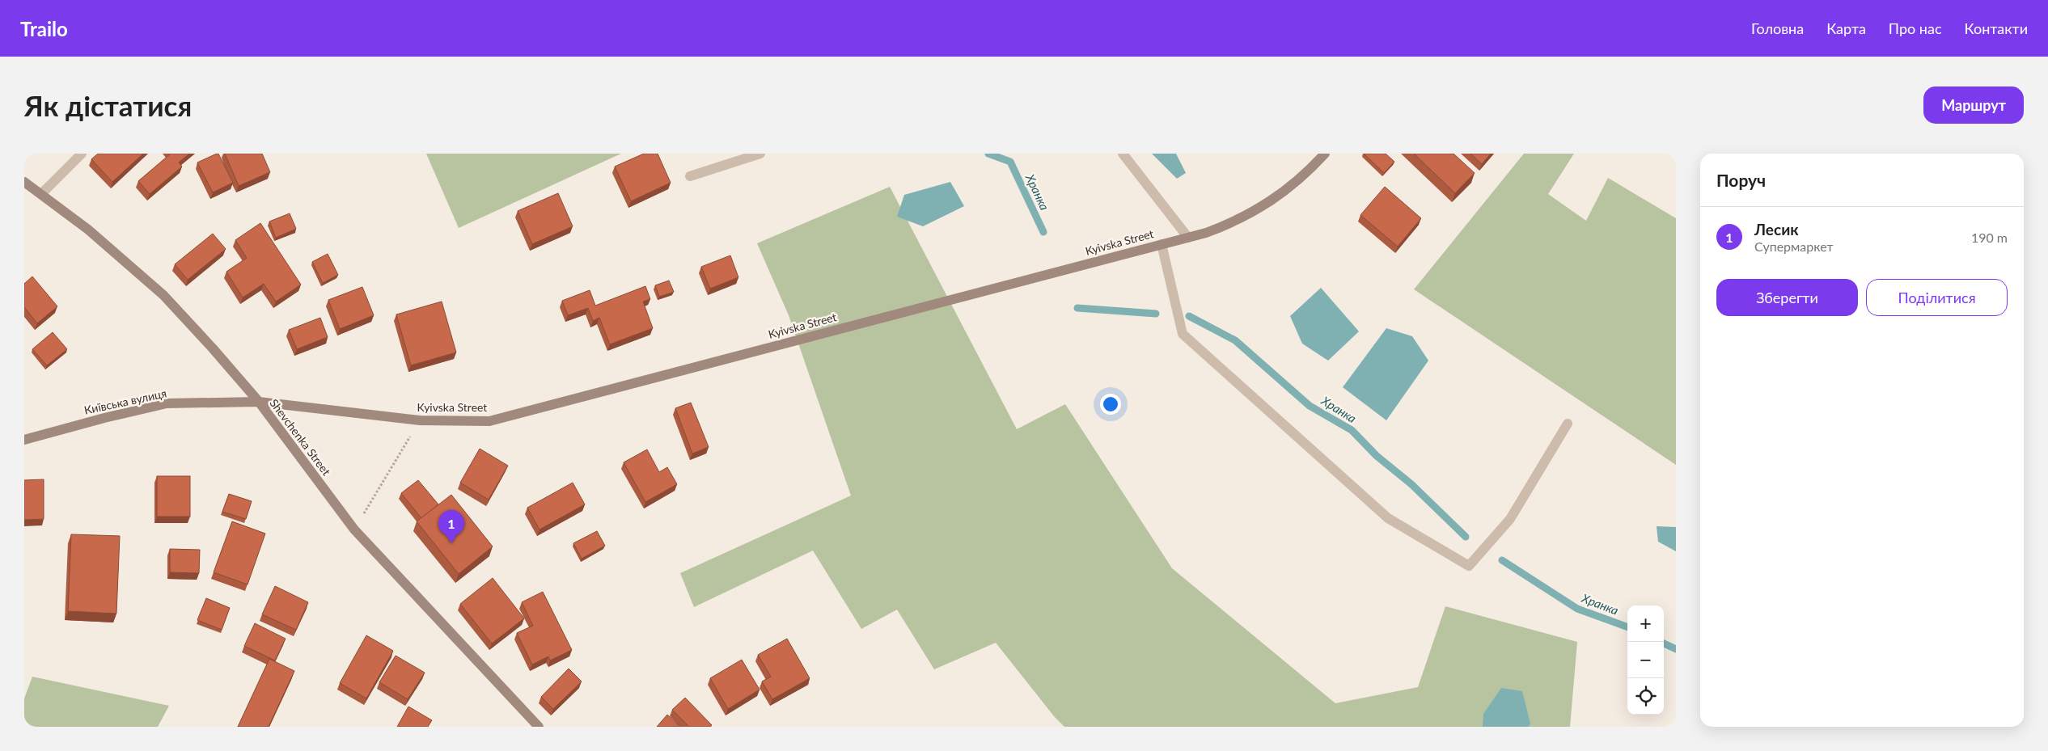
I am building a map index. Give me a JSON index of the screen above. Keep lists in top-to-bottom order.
{
  "streets": {
    "street": ["Kyivska Street", "Київська вулиця", "Shevchenka Street"]
  },
  "crossings": [
    ["Kyivska Street", "Київська вулиця"],
    ["Kyivska Street", "Shevchenka Street"],
    ["Київська вулиця", "Shevchenka Street"]
  ],
  "water": ["Хранка"],
  "page": {
    "header": "Trailo",
    "nav": [
      "Головна",
      "Карта",
      "Про нас",
      "Контакти"
    ],
    "buttons": [
      "Маршрут",
      ["Зберегти", "Поділитися"]
    ],
    "title": "Як дістатися",
    "heading": "Поруч",
    "list": [
      {
        "mark": "1",
        "name": "Лесик",
        "note": "Супермаркет",
        "value": "190 m"
      }
    ],
    "pins": "1",
    "map_buttons": ["+", "−"]
  }
}
